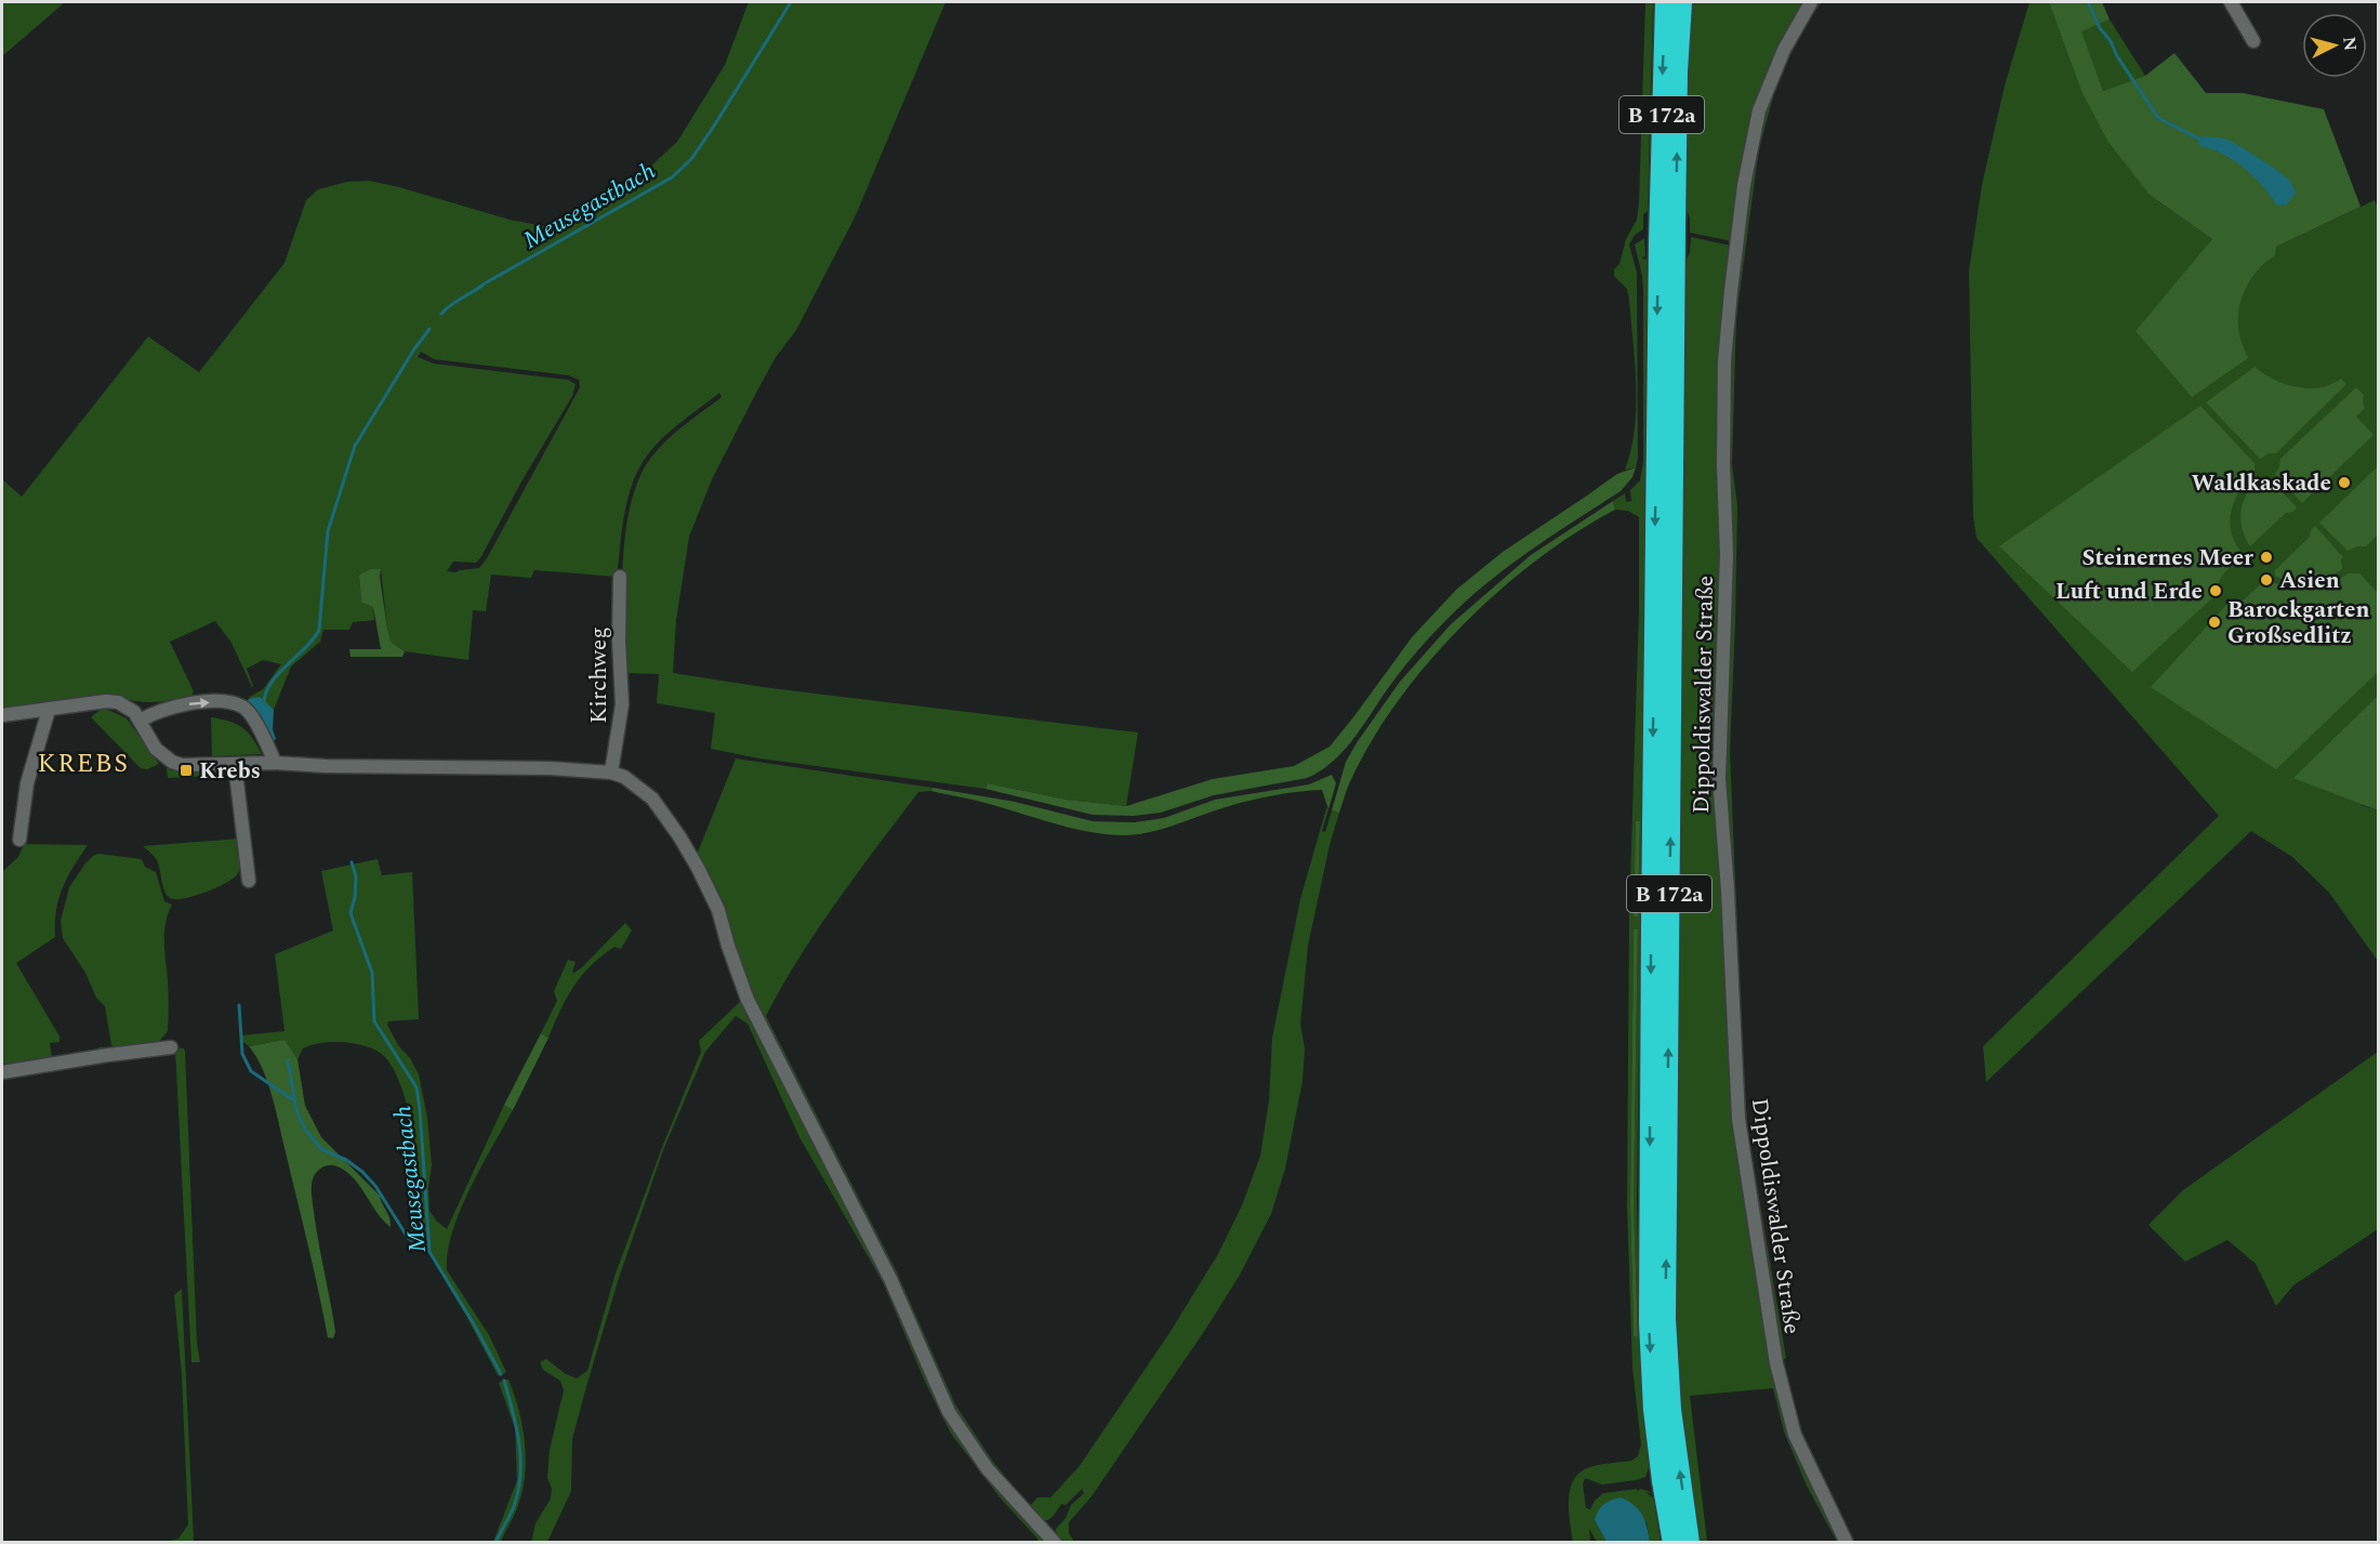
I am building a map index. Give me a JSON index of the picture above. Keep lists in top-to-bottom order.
{
  "streets": {
    "highway": ["B 172a"],
    "street": ["Kirchweg", "Dippoldiswalder Straße"]
  },
  "districts": ["KREBS"],
  "water": ["Meusegastbach"],
  "places": {
    "other": [
      "Waldkaskade",
      "Steinernes Meer",
      "Asien",
      "Luft und Erde",
      "Barockgarten Großsedlitz"
    ],
    "transit": ["Krebs"]
  },
  "north": "right"
}
